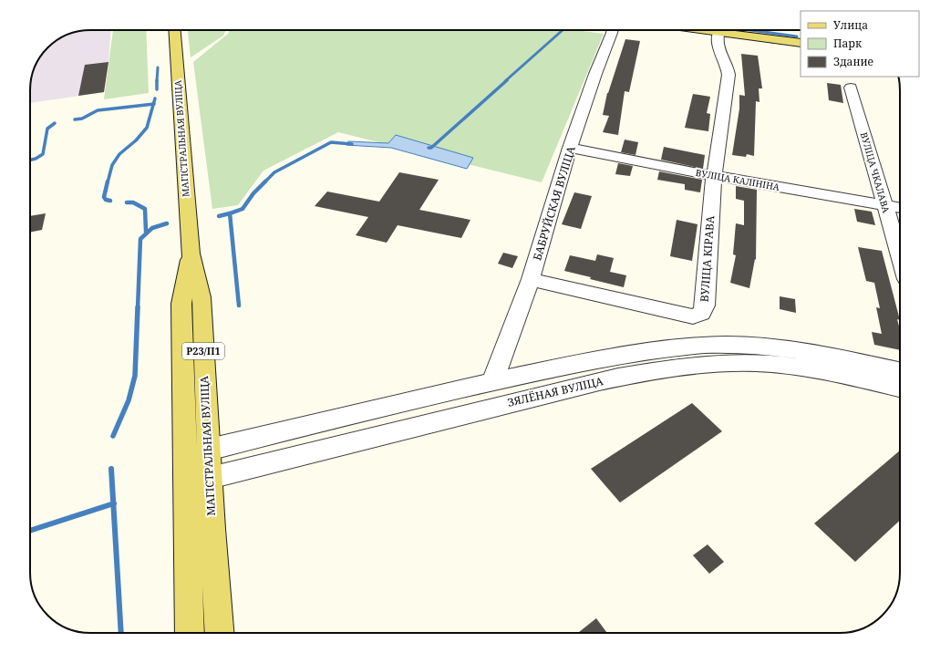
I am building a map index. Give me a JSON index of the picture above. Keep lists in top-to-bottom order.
{
  "streets": {
    "main road": ["МАГІСТРАЛЬНАЯ ВУЛІЦА", "Р23/П1"],
    "street": [
      "ВУЛІЦА ЧКАЛАВА",
      "ВУЛІЦА КАЛІНІНА",
      "БАБРУЙСКАЯ ВУЛІЦА",
      "ВУЛІЦА КІРАВА",
      "ЗЯЛЁНАЯ ВУЛІЦА"
    ]
  },
  "crossings": [
    ["МАГІСТРАЛЬНАЯ ВУЛІЦА", "ЗЯЛЁНАЯ ВУЛІЦА"],
    ["ВУЛІЦА ЧКАЛАВА", "ВУЛІЦА КАЛІНІНА"],
    ["ВУЛІЦА КАЛІНІНА", "БАБРУЙСКАЯ ВУЛІЦА"],
    ["ВУЛІЦА КАЛІНІНА", "ВУЛІЦА КІРАВА"],
    ["БАБРУЙСКАЯ ВУЛІЦА", "ВУЛІЦА КІРАВА"],
    ["БАБРУЙСКАЯ ВУЛІЦА", "ЗЯЛЁНАЯ ВУЛІЦА"]
  ],
  "legend": ["Улица", "Парк", "Здание"]
}
